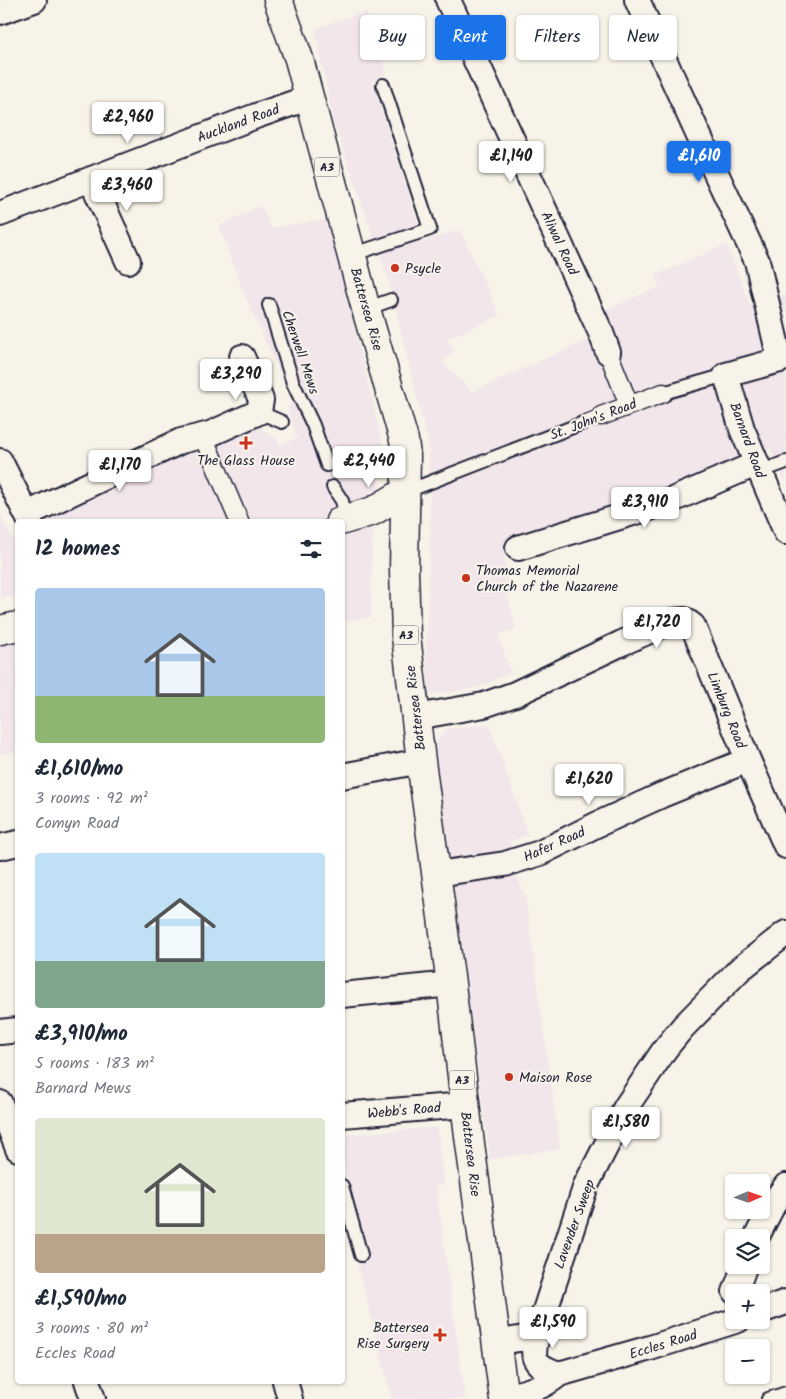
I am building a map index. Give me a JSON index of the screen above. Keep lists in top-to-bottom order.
{
  "streets": {
    "main road": ["A3", "Battersea Rise"],
    "street": [
      "Auckland Road",
      "Aliwal Road",
      "St. John's Road",
      "Barnard Road",
      "Limburg Road",
      "Hafer Road",
      "Webb's Road",
      "Lavender Sweep",
      "Eccles Road"
    ],
    "lane": ["Cherwell Mews"]
  },
  "crossings": [
    ["Auckland Road", "Battersea Rise"],
    ["Aliwal Road", "St. John's Road"],
    ["Battersea Rise", "St. John's Road"],
    ["Battersea Rise", "Limburg Road"],
    ["Battersea Rise", "Hafer Road"],
    ["Battersea Rise", "Webb's Road"],
    ["Battersea Rise", "Eccles Road"],
    ["St. John's Road", "Barnard Road"],
    ["Limburg Road", "Hafer Road"]
  ],
  "places": {
    "other": ["Psycle", "Thomas Memorial Church of the Nazarene", "Maison Rose"],
    "health": ["The Glass House", "Battersea Rise Surgery"]
  },
  "north": "right",
  "page": {
    "chip": [
      "Buy",
      "Rent",
      "Filters",
      "New"
    ],
    "price": [
      "£2,960",
      "£1,140",
      "£1,610",
      "£3,460",
      "£3,290",
      "£2,440",
      "£1,170",
      "£3,910",
      "£1,720",
      "£1,620",
      "£1,580",
      "£1,590"
    ],
    "heading": "12 homes",
    "list": [
      {
        "name": "£1,610/mo",
        "note": "3 rooms · 92 m² · Comyn Road"
      },
      {
        "name": "£3,910/mo",
        "note": "5 rooms · 183 m² · Barnard Mews"
      },
      {
        "name": "£1,590/mo",
        "note": "3 rooms · 80 m² · Eccles Road"
      }
    ],
    "map_buttons": ["+", "−"]
  }
}
